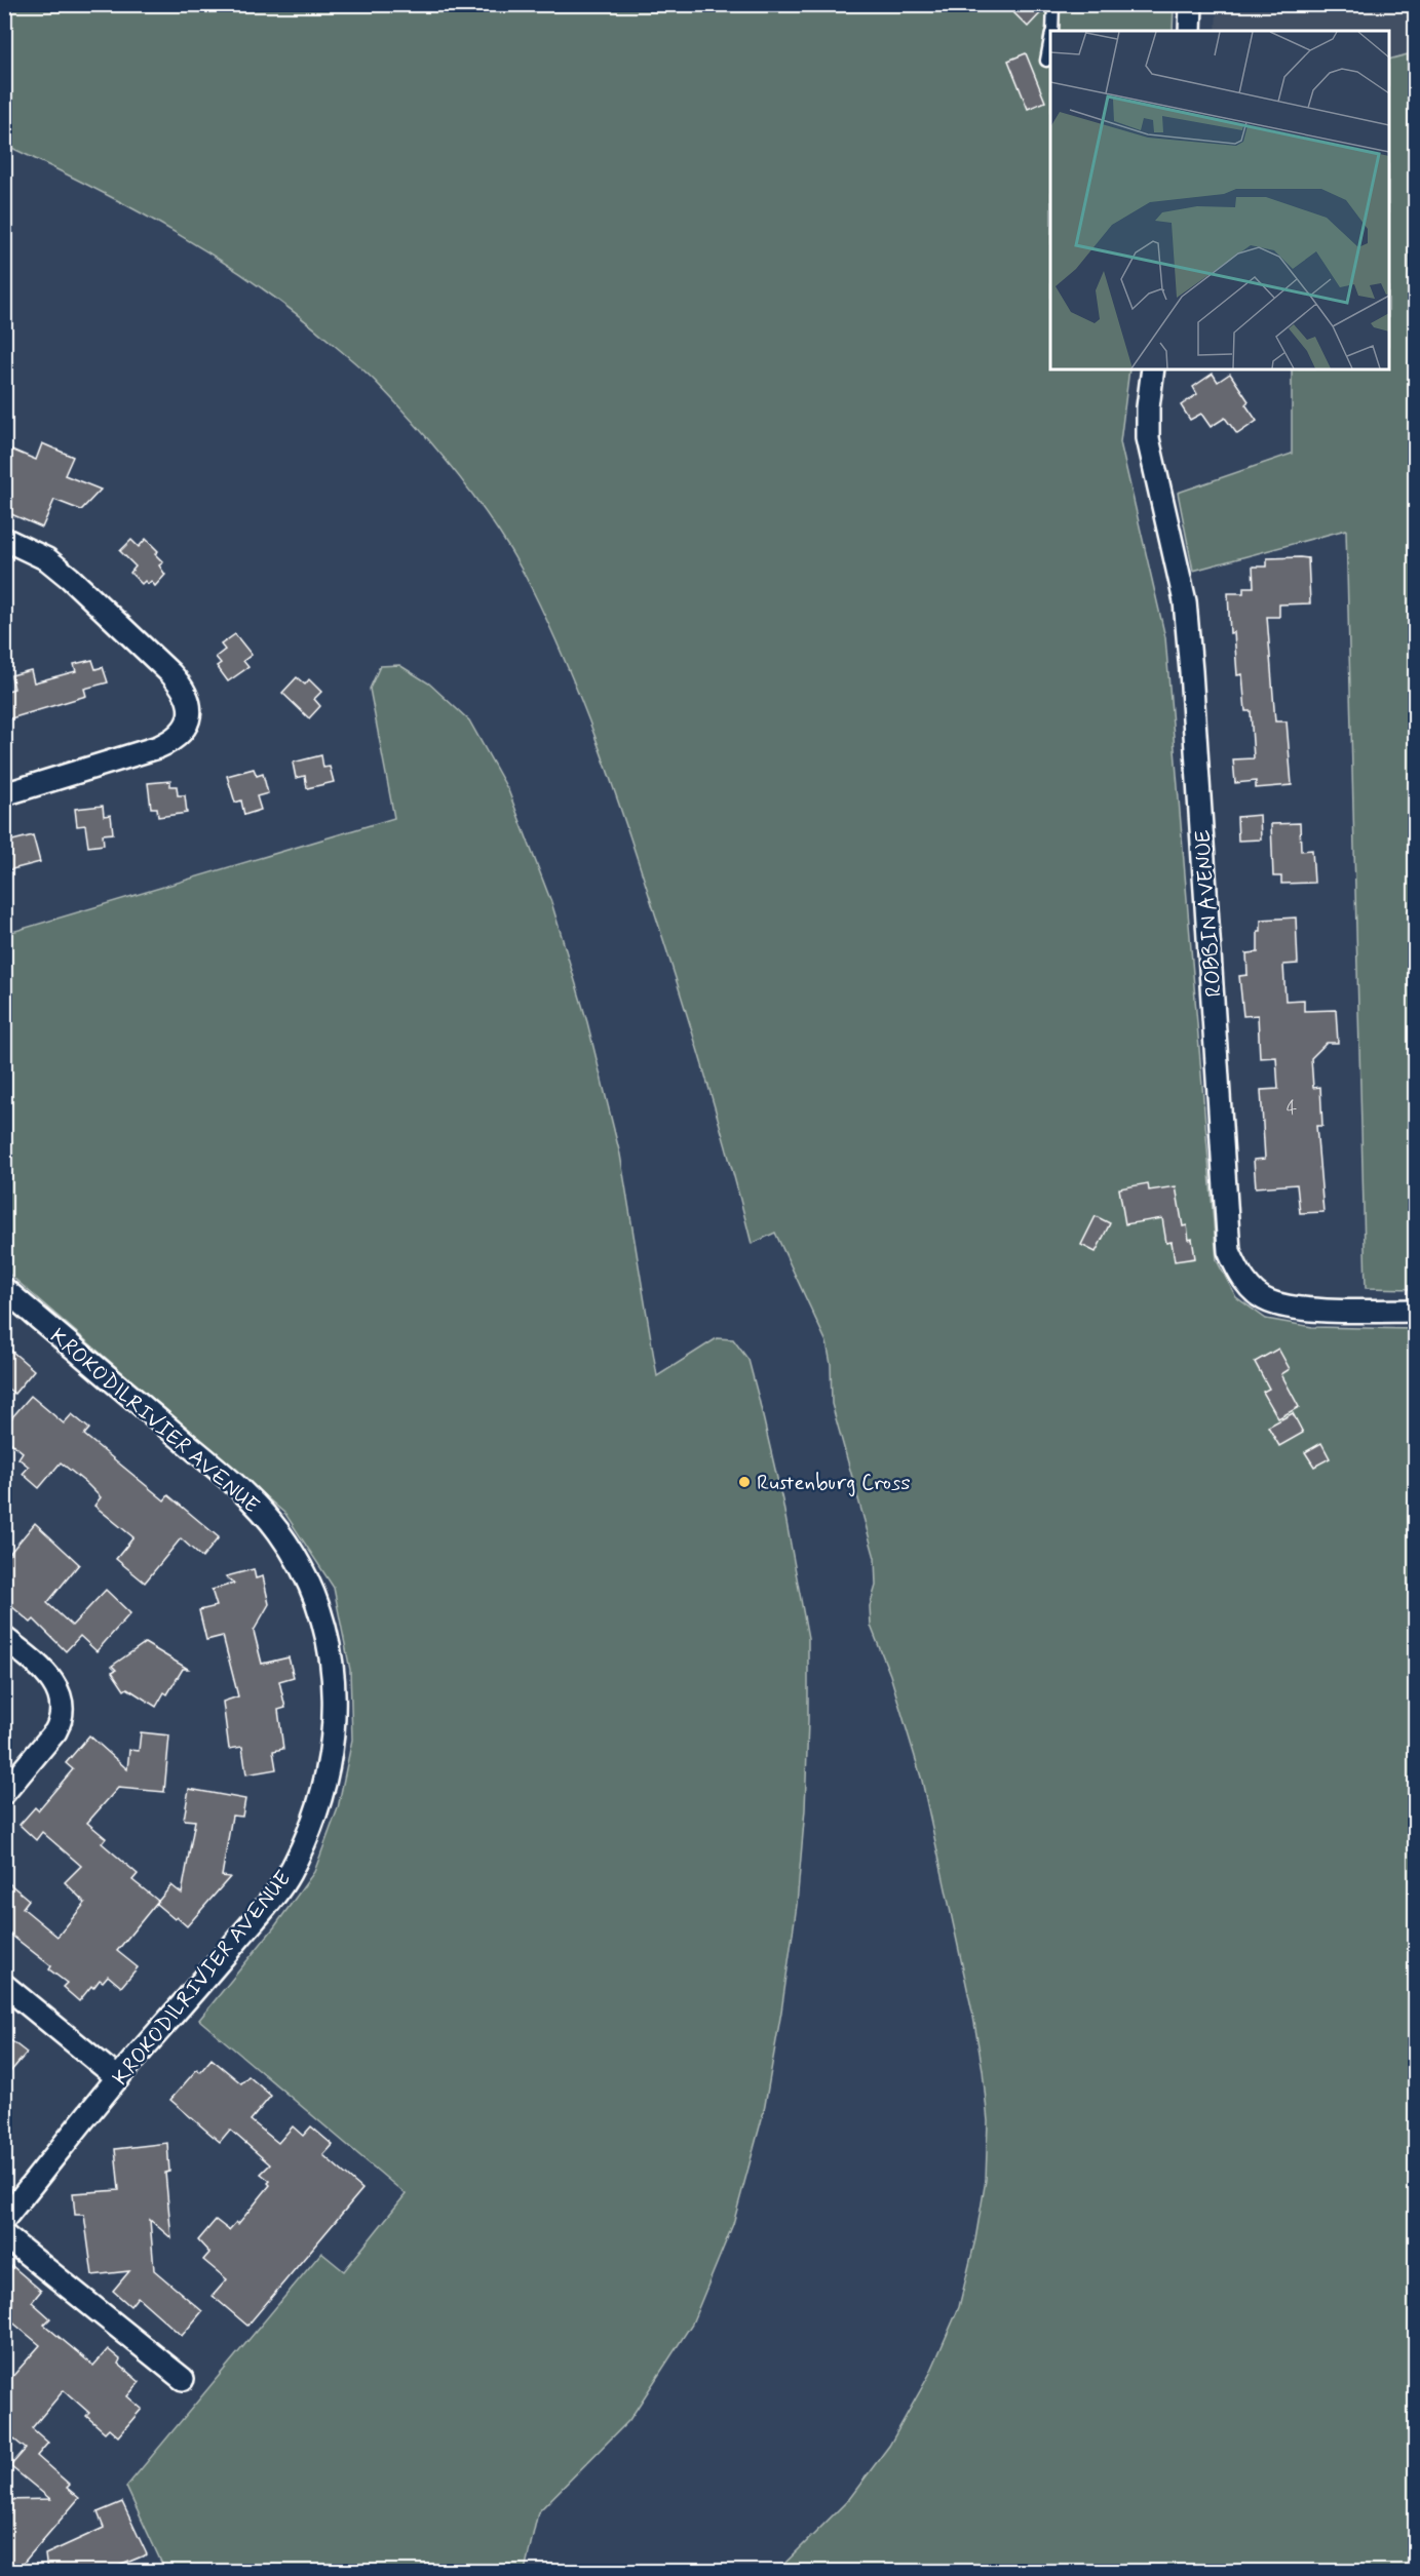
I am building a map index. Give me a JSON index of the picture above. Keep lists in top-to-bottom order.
{
  "streets": {
    "street": ["ROBBIN AVENUE", "KROKODILRIVIER AVENUE"]
  },
  "places": ["Rustenburg Cross"],
  "house_numbers": ["4"]
}
